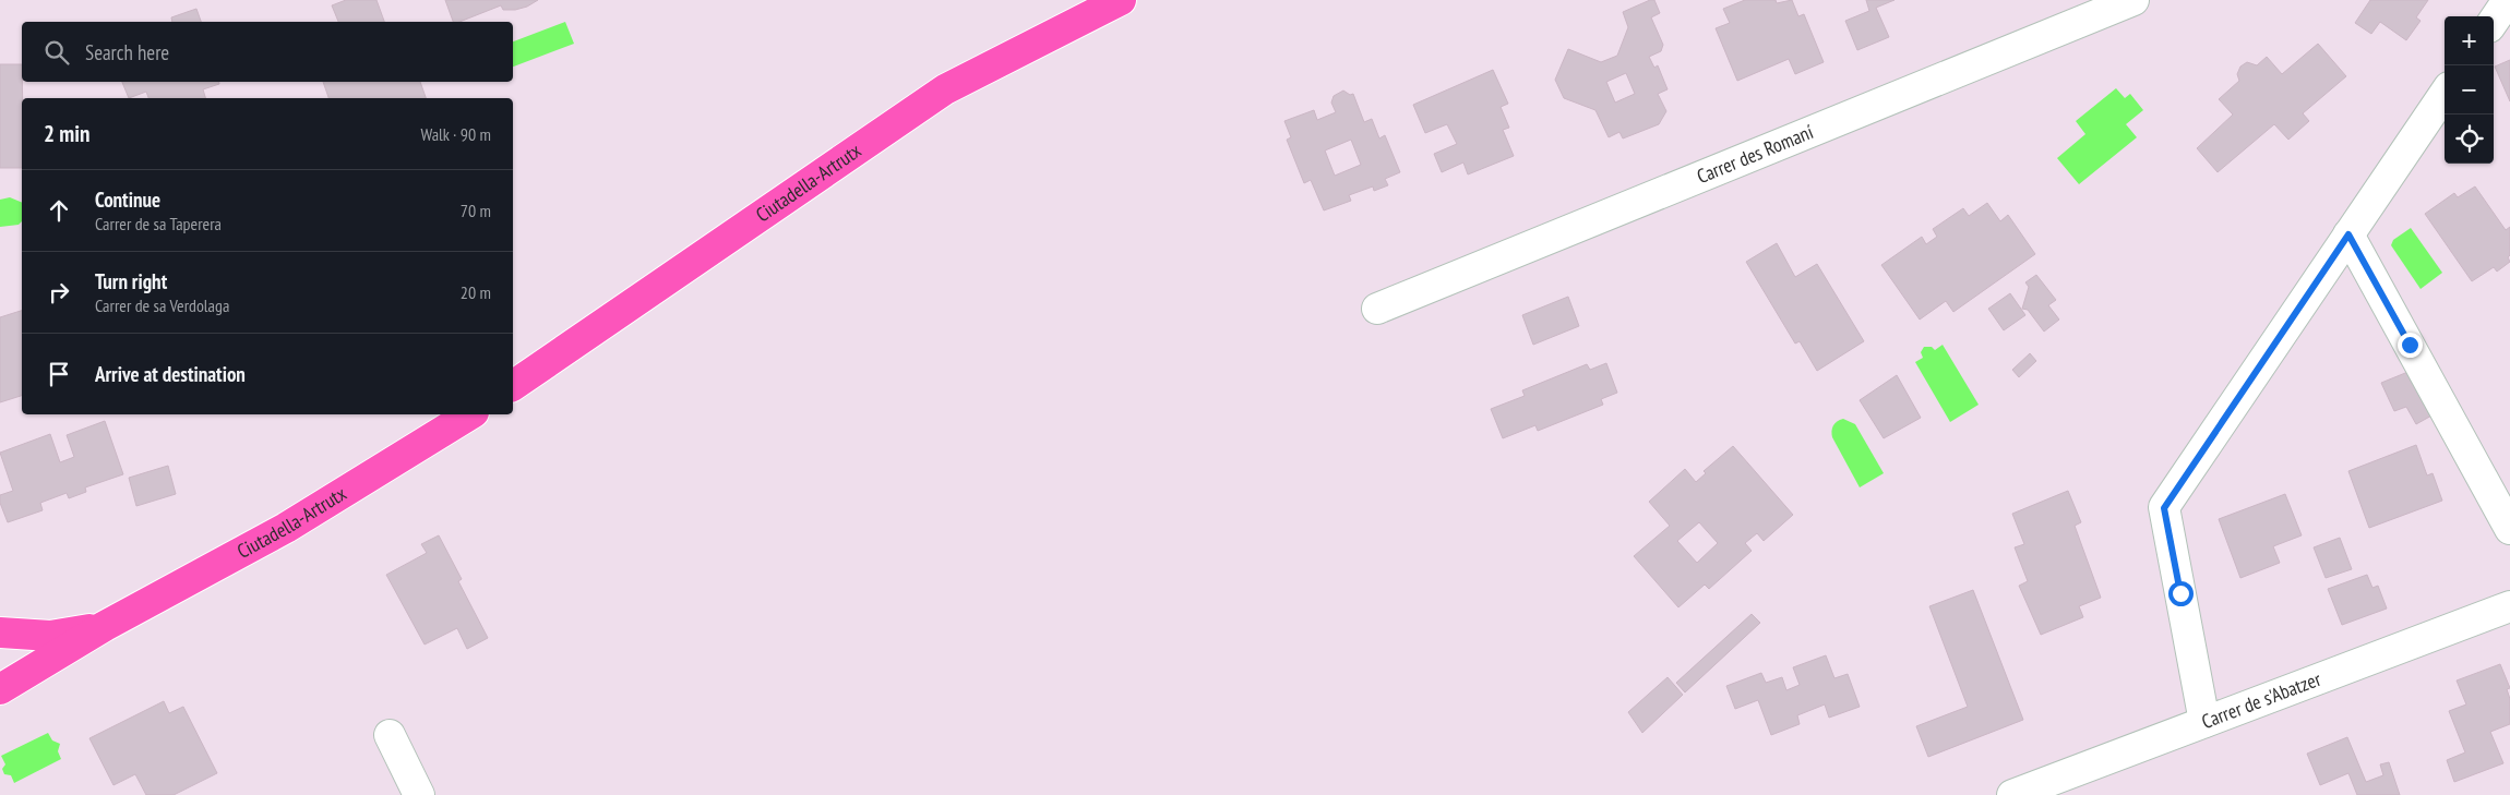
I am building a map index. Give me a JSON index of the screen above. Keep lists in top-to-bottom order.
{
  "streets": {
    "main road": ["Ciutadella-Artrutx"],
    "street": ["Carrer des Romaní", "Carrer de s'Abatzer"]
  },
  "page": {
    "map_buttons": ["+", "−"],
    "search": "Search here",
    "heading": ["2 min", "Walk · 90 m"],
    "list": [
      ["Continue", "Carrer de sa Taperera", "70 m"],
      ["Turn right", "Carrer de sa Verdolaga", "20 m"],
      "Arrive at destination"
    ]
  }
}
